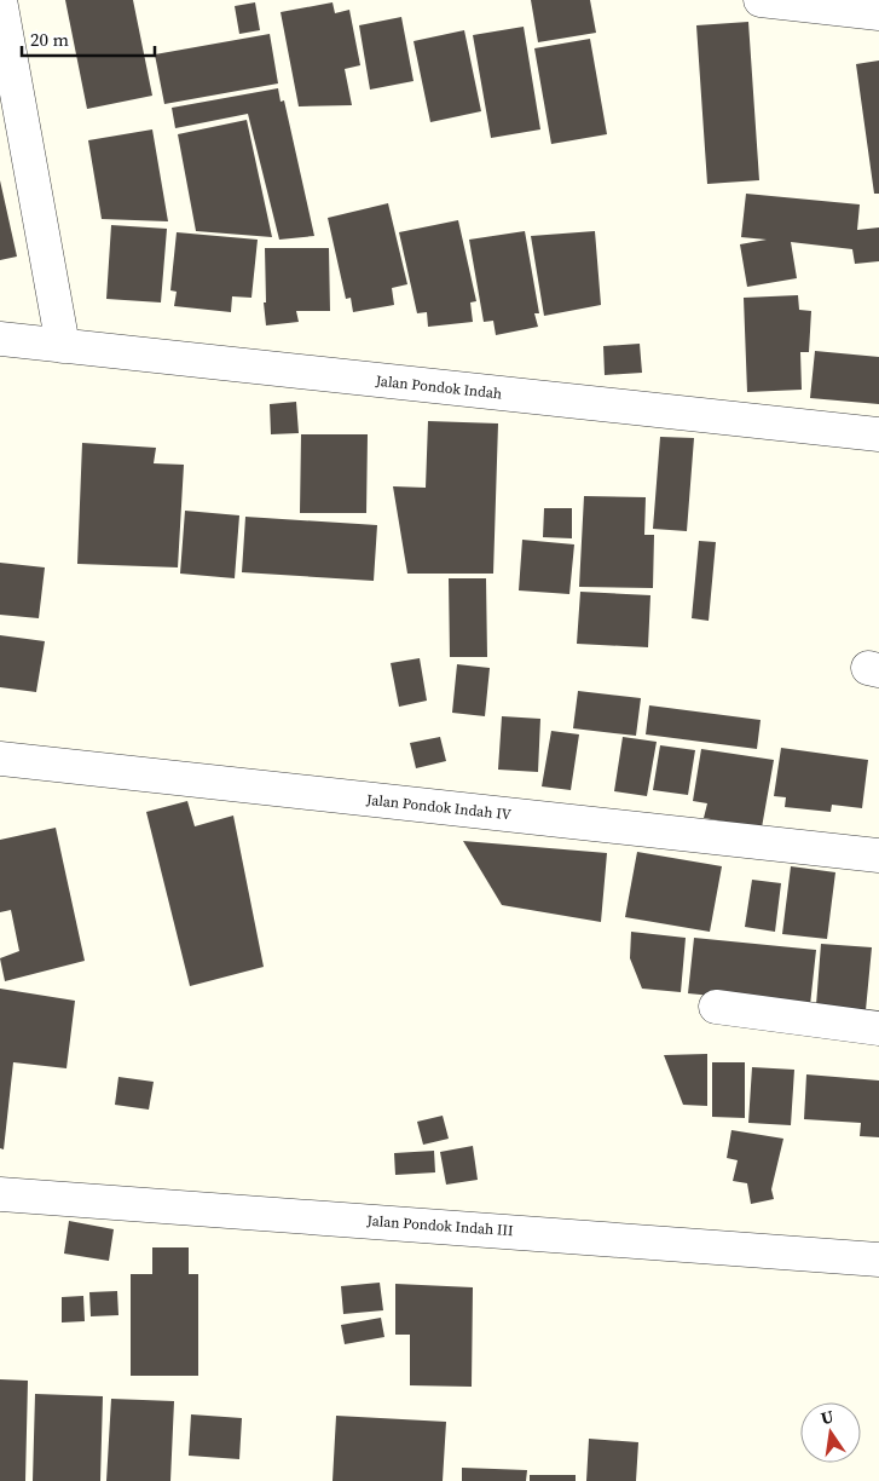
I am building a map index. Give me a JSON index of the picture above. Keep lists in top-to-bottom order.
{
  "streets": {
    "street": ["Jalan Pondok Indah", "Jalan Pondok Indah IV", "Jalan Pondok Indah III"]
  },
  "scale_bar": "20 m",
  "north": "top"
}
